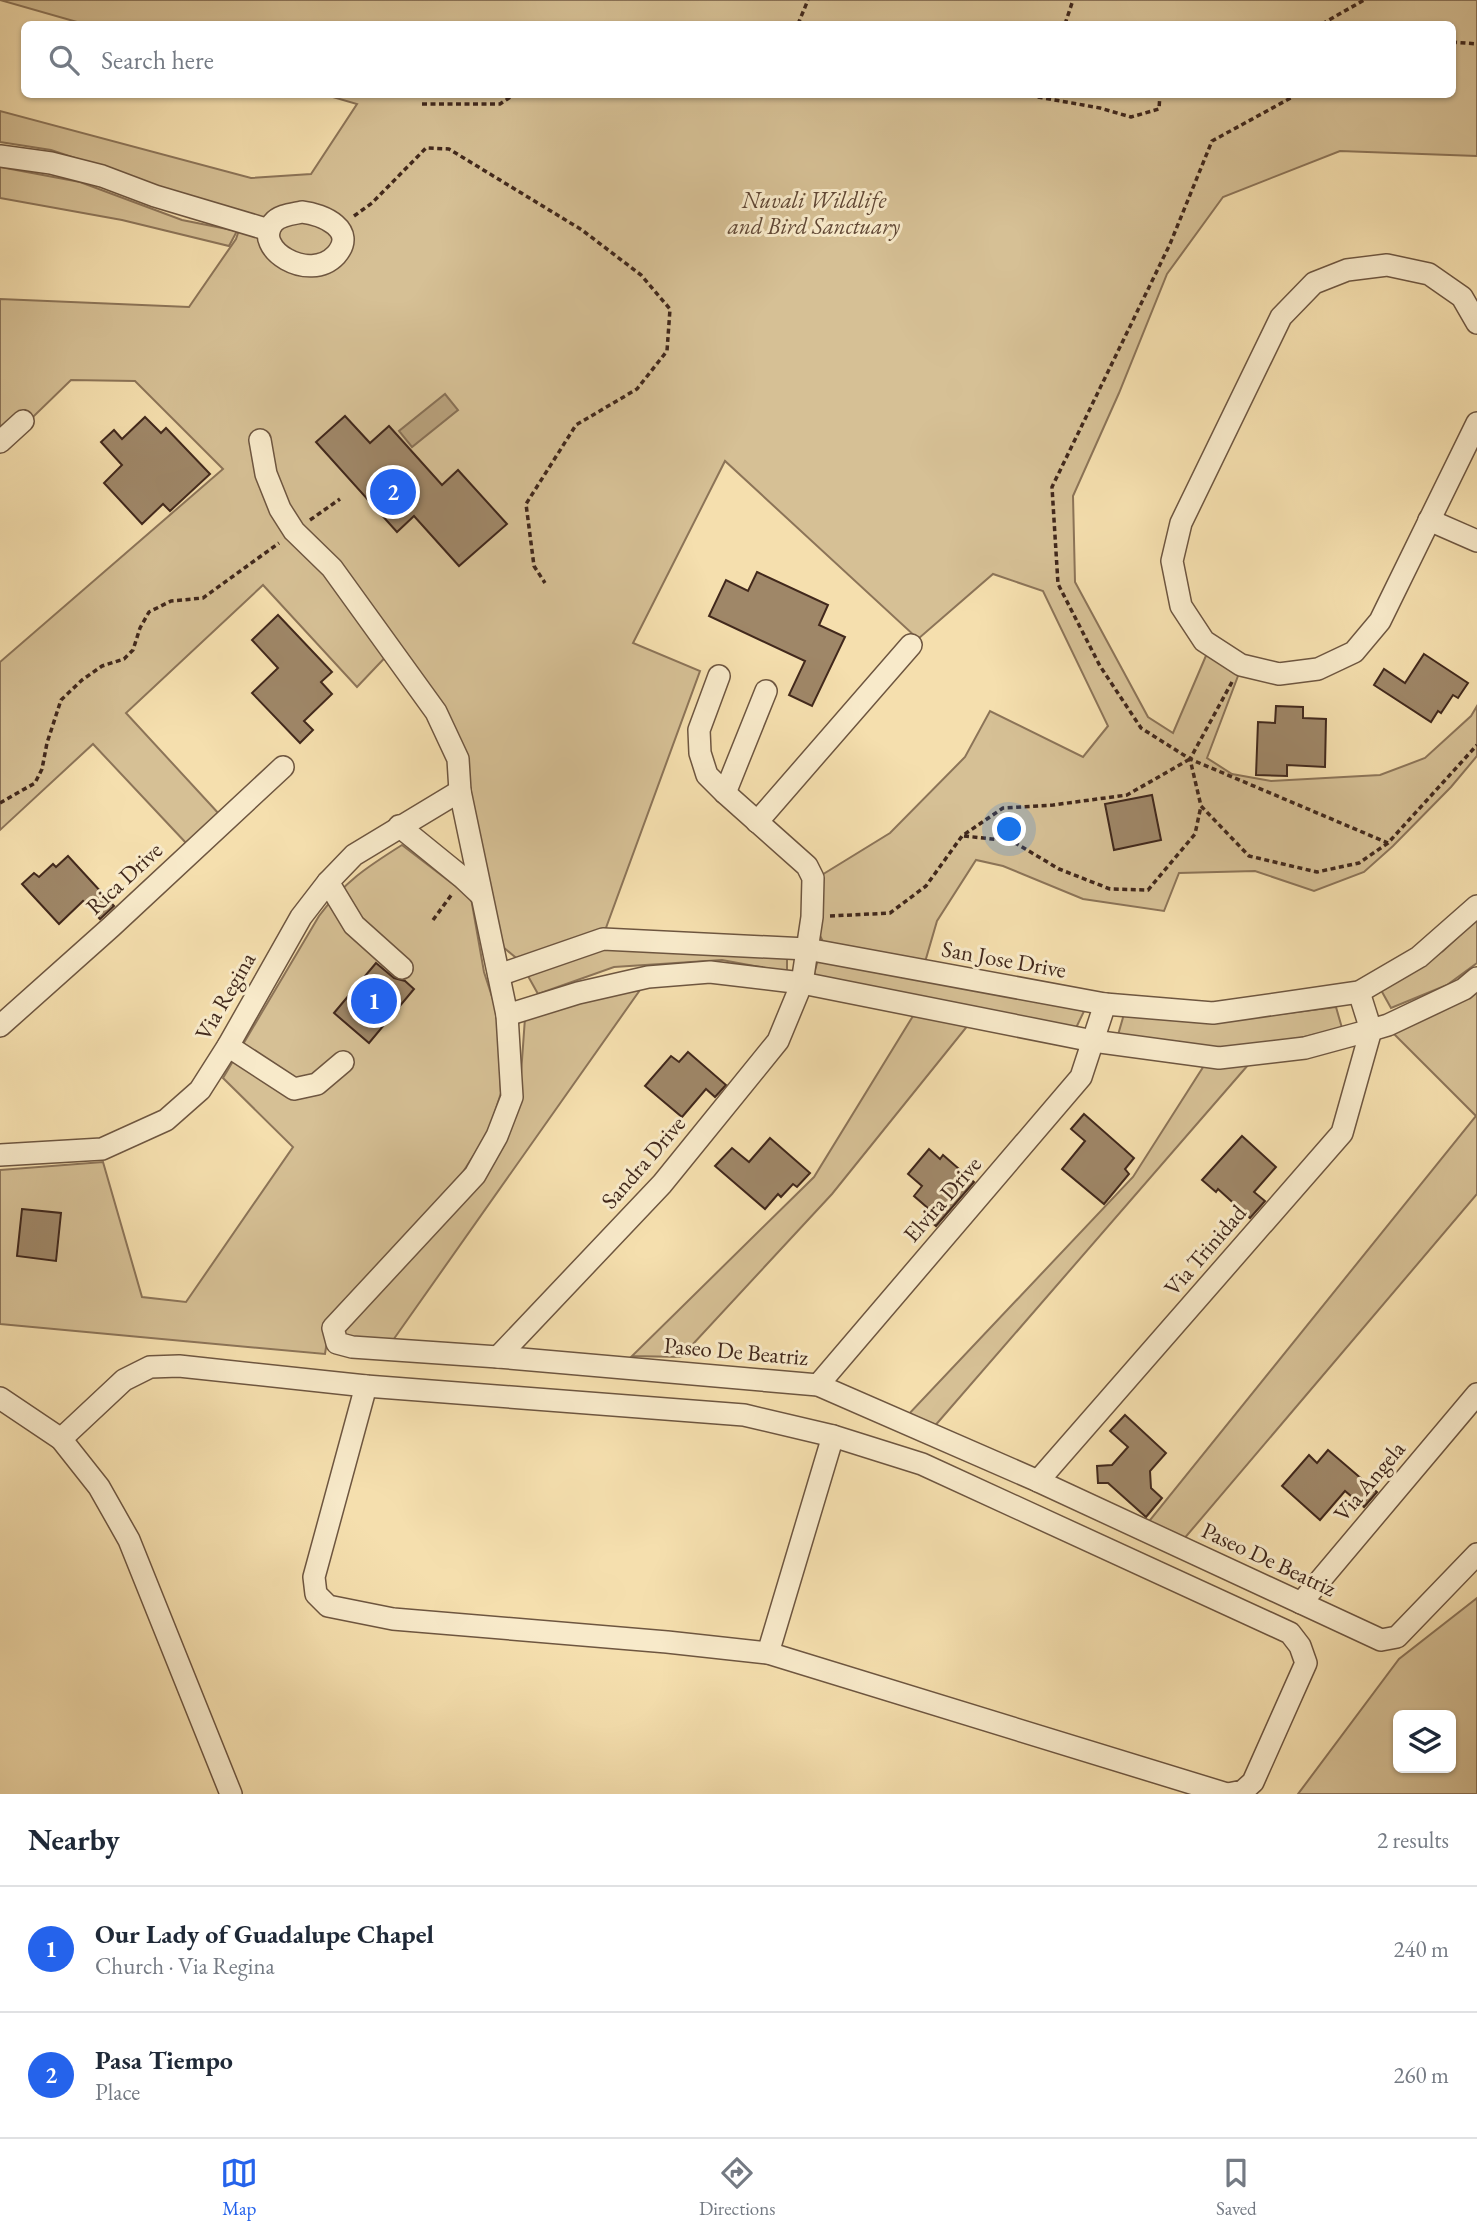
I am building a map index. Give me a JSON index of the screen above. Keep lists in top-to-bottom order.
{
  "streets": {
    "street": [
      "Rica Drive",
      "San Jose Drive",
      "Via Regina",
      "Sandra Drive",
      "Elvira Drive",
      "Via Trinidad",
      "Paseo De Beatriz",
      "Via Angela"
    ]
  },
  "crossings": [
    ["San Jose Drive", "Sandra Drive"],
    ["San Jose Drive", "Elvira Drive"],
    ["Sandra Drive", "Paseo De Beatriz"],
    ["Elvira Drive", "Paseo De Beatriz"],
    ["Via Trinidad", "Paseo De Beatriz"],
    ["Paseo De Beatriz", "Via Angela"]
  ],
  "parks": ["Nuvali Wildlife and Bird Sanctuary"],
  "page": {
    "search": "Search here",
    "pins": ["2", "1"],
    "heading": ["Nearby", "2 results"],
    "list": [
      {
        "mark": "1",
        "name": "Our Lady of Guadalupe Chapel",
        "note": "Church · Via Regina",
        "value": "240 m"
      },
      {
        "mark": "2",
        "name": "Pasa Tiempo",
        "note": "Place",
        "value": "260 m"
      }
    ],
    "nav": ["Map", "Directions", "Saved"]
  }
}
